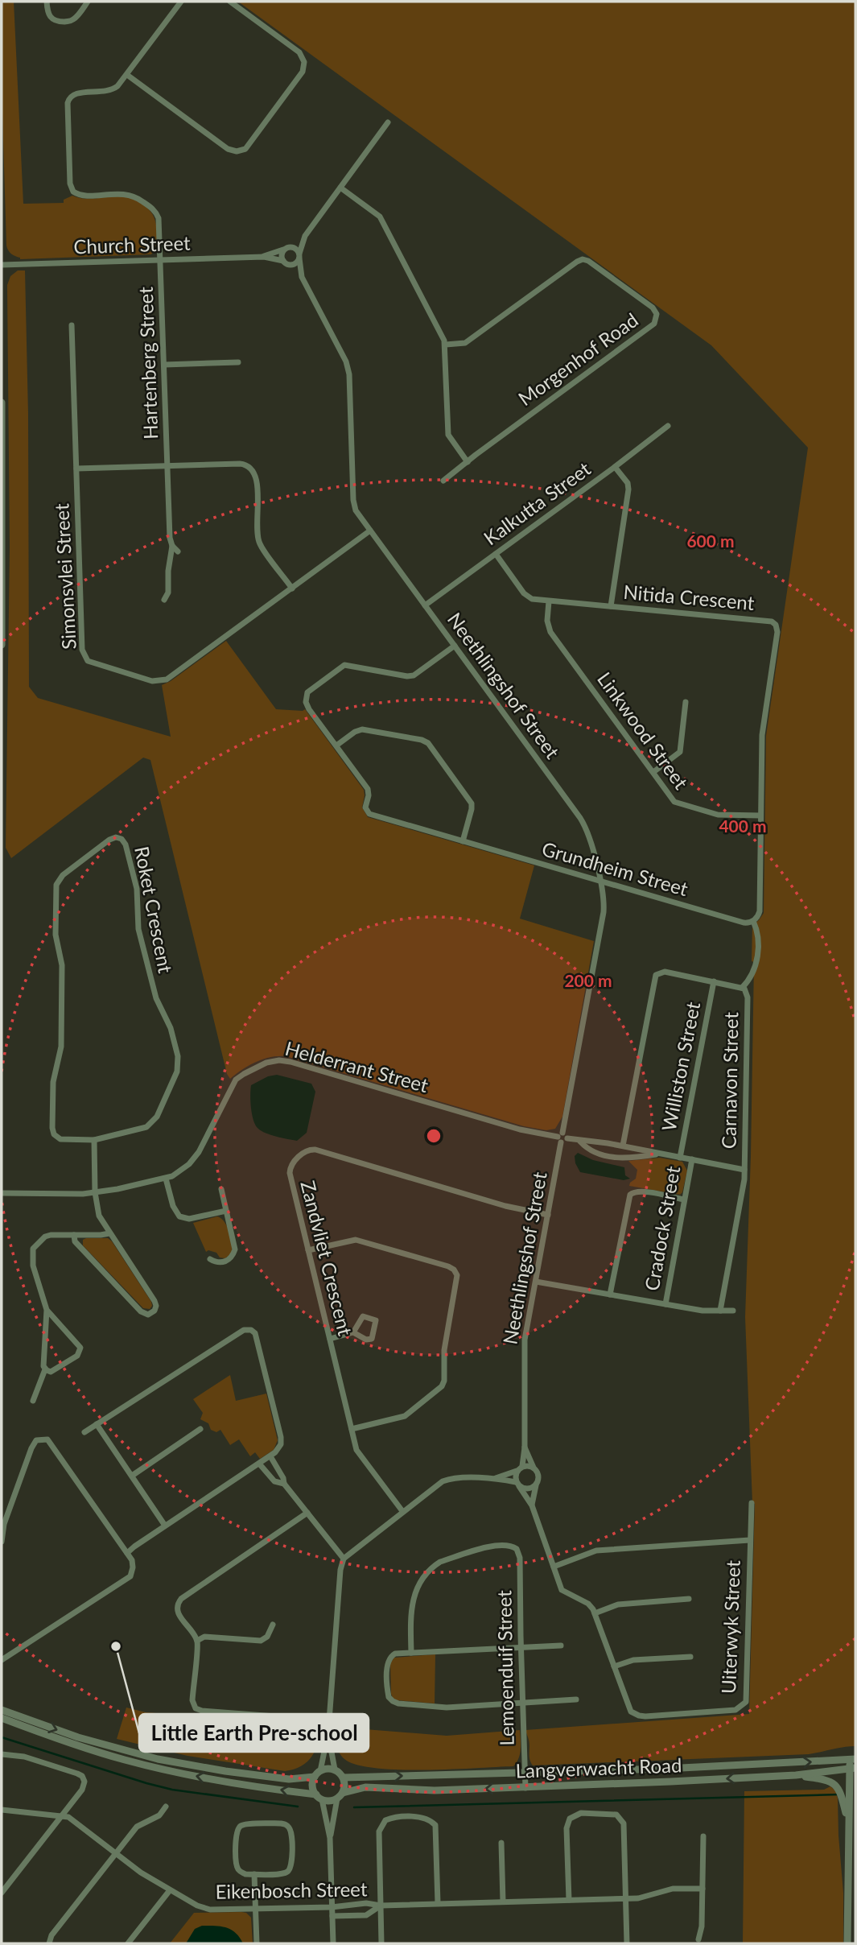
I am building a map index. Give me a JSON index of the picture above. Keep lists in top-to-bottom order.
{
  "streets": {
    "street": [
      "Church Street",
      "Morgenhof Road",
      "Hartenberg Street",
      "Kalkutta Street",
      "Simonsvlei Street",
      "Nitida Crescent",
      "Neethlingshof Street",
      "Linkwood Street",
      "Grundheim Street",
      "Roket Crescent",
      "Williston Street",
      "Helderrant Street",
      "Carnavon Street",
      "Cradock Street",
      "Zandvliet Crescent",
      "Uiterwyk Street",
      "Lemoenduif Street",
      "Langverwacht Road",
      "Eikenbosch Street"
    ]
  },
  "crossings": [
    ["Church Street", "Hartenberg Street"],
    ["Kalkutta Street", "Nitida Crescent"],
    ["Kalkutta Street", "Neethlingshof Street"],
    ["Simonsvlei Street", "Neethlingshof Street"],
    ["Nitida Crescent", "Linkwood Street"],
    ["Neethlingshof Street", "Grundheim Street"],
    ["Neethlingshof Street", "Helderrant Street"],
    ["Neethlingshof Street", "Zandvliet Crescent"],
    ["Williston Street", "Carnavon Street"],
    ["Lemoenduif Street", "Langverwacht Road"]
  ],
  "places": ["Little Earth Pre-school"],
  "rings": ["600 m", "400 m", "200 m"]
}
